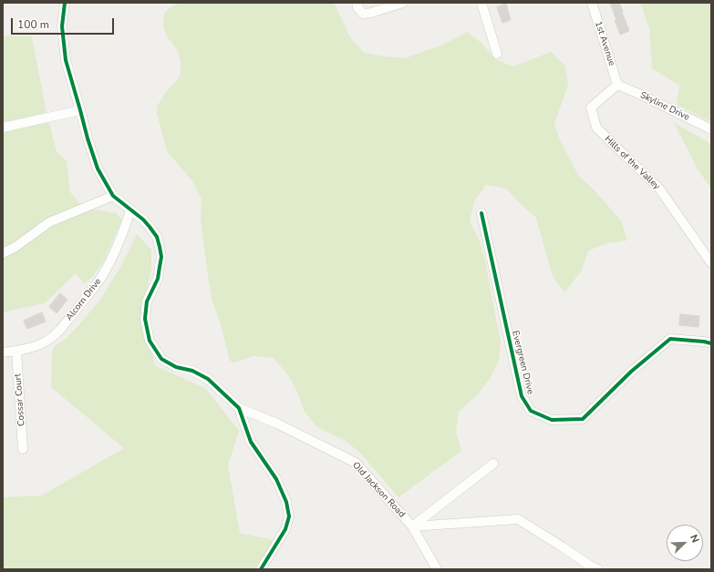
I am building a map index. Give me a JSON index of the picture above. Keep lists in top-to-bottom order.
{
  "streets": {
    "street": [
      "1st Avenue",
      "Skyline Drive",
      "Hills of the Valley",
      "Alcorn Drive",
      "Evergreen Drive",
      "Cossar Court",
      "Old Jackson Road"
    ]
  },
  "crossings": [
    ["1st Avenue", "Skyline Drive"],
    ["1st Avenue", "Hills of the Valley"],
    ["Skyline Drive", "Hills of the Valley"],
    ["Alcorn Drive", "Cossar Court"]
  ],
  "scale_bar": "100 m",
  "north": "top right"
}
